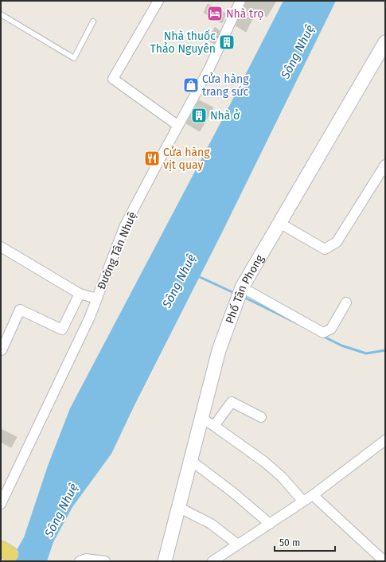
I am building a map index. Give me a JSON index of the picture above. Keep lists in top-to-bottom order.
{
  "streets": {
    "street": ["Đường Tân Nhuệ", "Phố Tân Phong"]
  },
  "water": ["Sông Nhuệ"],
  "places": {
    "hotel": ["Nhà trọ"],
    "building": ["Nhà thuốc Thảo Nguyên", "Nhà ở"],
    "shop": ["Cửa hàng trang sức"],
    "restaurant": ["Cửa hàng vịt quay"]
  },
  "scale_bar": "50 m"
}
